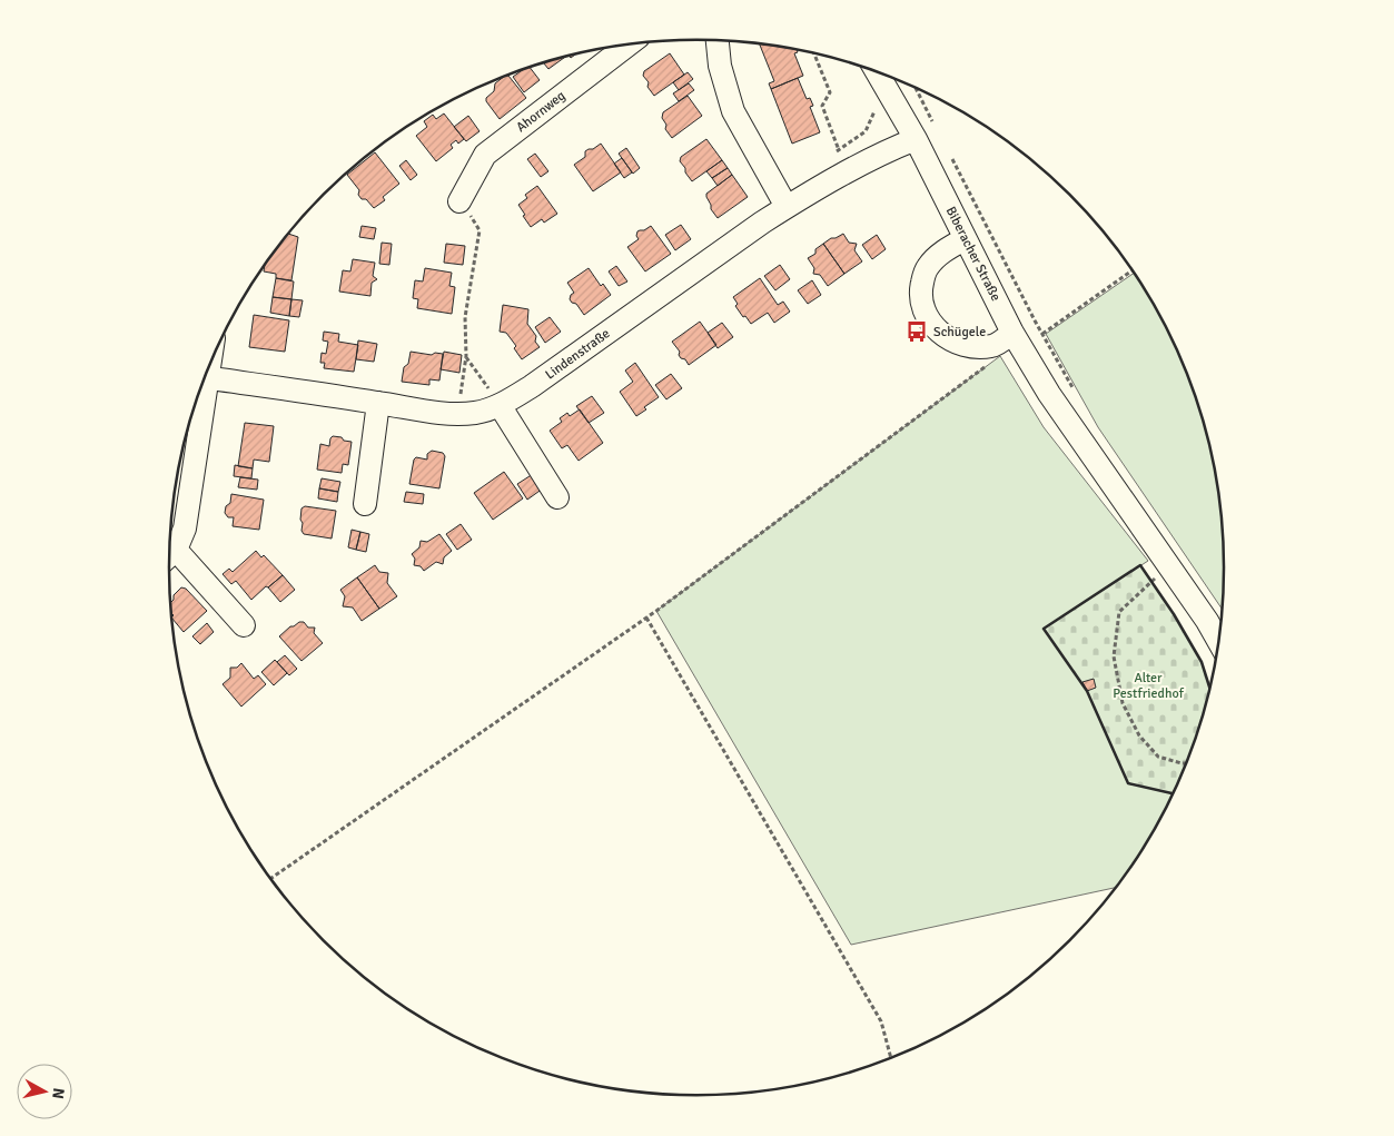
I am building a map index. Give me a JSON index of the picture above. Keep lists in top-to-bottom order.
{
  "streets": {
    "street": ["Ahornweg", "Biberacher Straße", "Lindenstraße"]
  },
  "crossings": [
    ["Biberacher Straße", "Lindenstraße"]
  ],
  "parks": ["Alter Pestfriedhof"],
  "places": {
    "bus stop": ["Schügele"]
  },
  "north": "right"
}
